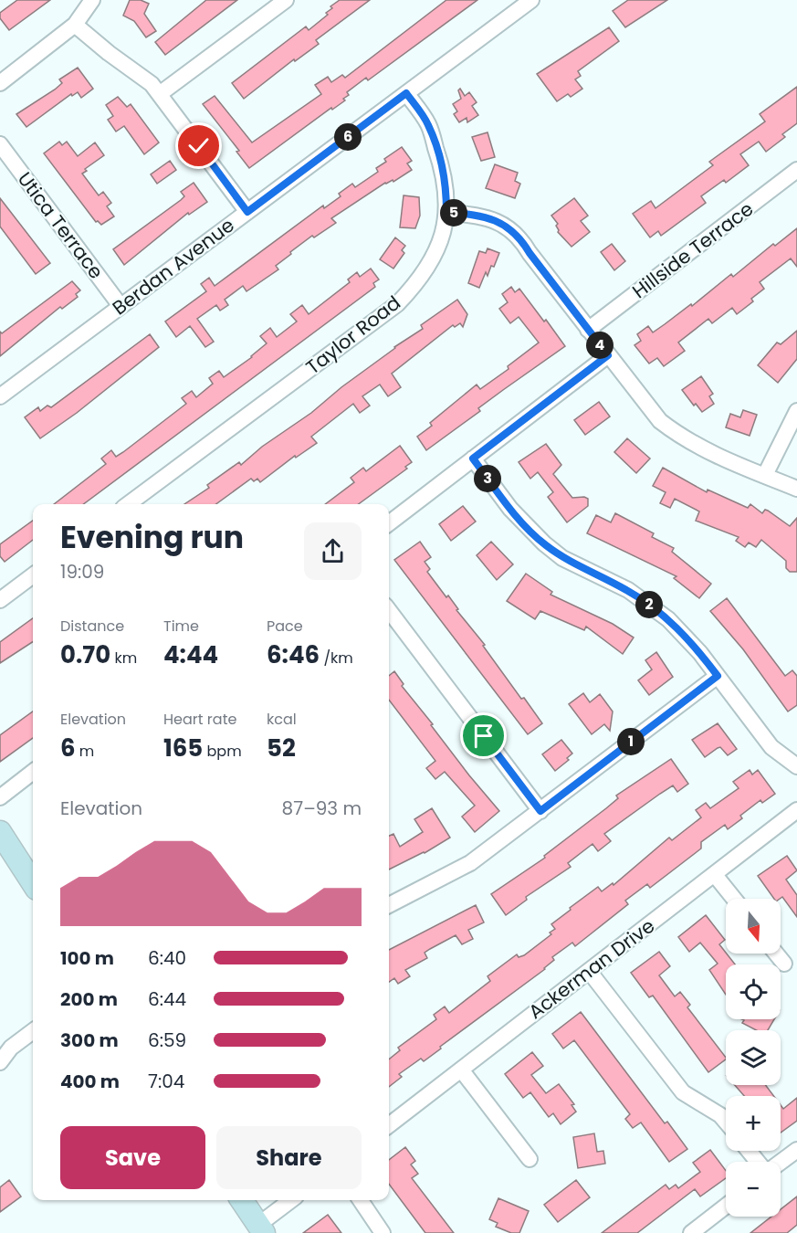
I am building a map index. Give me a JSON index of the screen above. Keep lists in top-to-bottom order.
{
  "streets": {
    "street": [
      "Utica Terrace",
      "Hillside Terrace",
      "Berdan Avenue",
      "Taylor Road",
      "Ackerman Drive"
    ]
  },
  "crossings": [
    ["Utica Terrace", "Berdan Avenue"],
    ["Berdan Avenue", "Taylor Road"]
  ],
  "north": "bottom",
  "page": {
    "pins": [
      "6",
      "5",
      "4",
      "3",
      "2",
      "1"
    ],
    "heading": ["Evening run", "19:09"],
    "stats": [
      ["Distance", "0.70 km"],
      ["Time", "4:44"],
      ["Pace", "6:46 /km"],
      ["Elevation", "6 m"],
      ["Heart rate", "165 bpm"],
      ["kcal", "52"]
    ],
    "chart": ["Elevation", "87–93 m"],
    "map_buttons": ["+", "−"],
    "list": [
      {
        "name": "100 m",
        "note": "6:40"
      },
      {
        "name": "200 m",
        "note": "6:44"
      },
      {
        "name": "300 m",
        "note": "6:59"
      },
      {
        "name": "400 m",
        "note": "7:04"
      }
    ],
    "buttons": ["Save", "Share"]
  }
}
